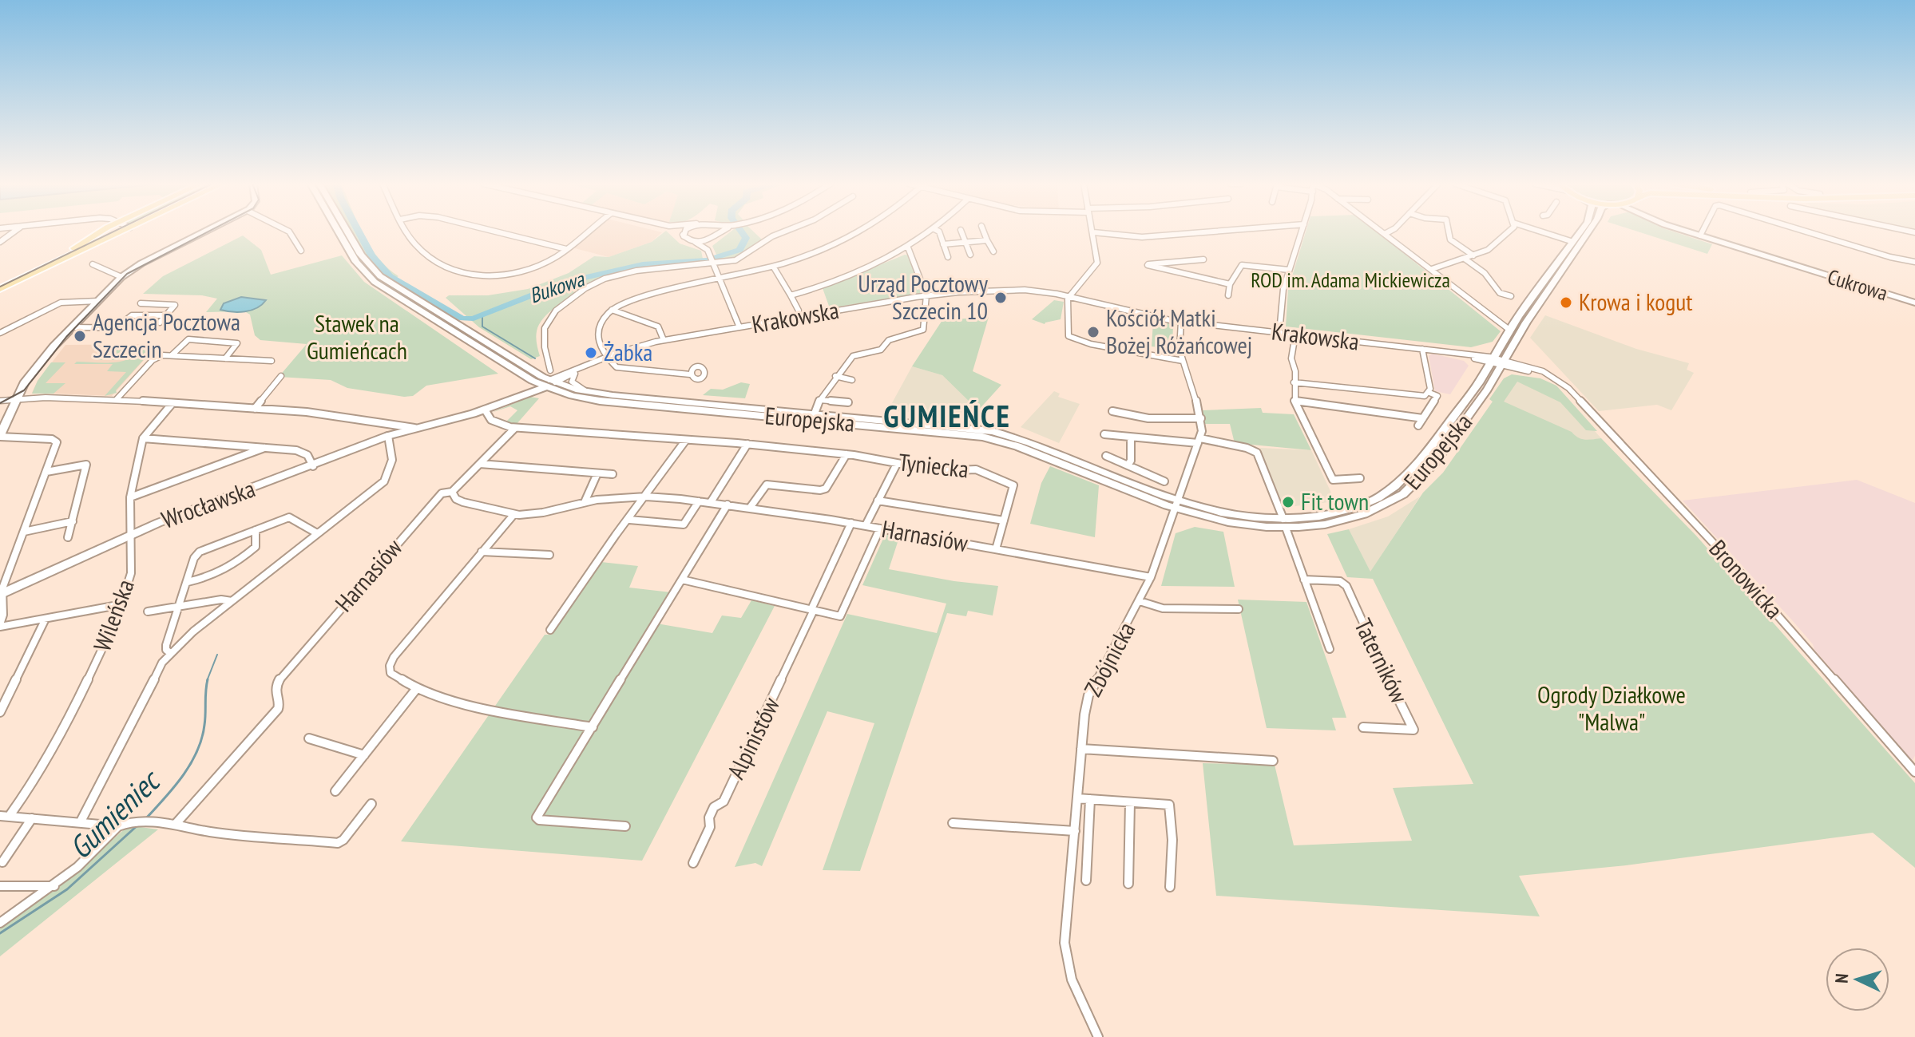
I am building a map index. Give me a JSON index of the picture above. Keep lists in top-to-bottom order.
{
  "streets": {
    "main road": [
      "Cukrowa",
      "Krakowska",
      "Europejska",
      "Wrocławska"
    ],
    "street": [
      "Tyniecka",
      "Harnasiów",
      "Bronowicka",
      "Wileńska",
      "Zbójnicka",
      "Taterników",
      "Alpinistów"
    ]
  },
  "crossings": [
    ["Krakowska", "Europejska"],
    ["Krakowska", "Wrocławska"],
    ["Krakowska", "Bronowicka"],
    ["Krakowska", "Zbójnicka"],
    ["Europejska", "Bronowicka"],
    ["Europejska", "Zbójnicka"],
    ["Tyniecka", "Harnasiów"],
    ["Wrocławska", "Wileńska"],
    ["Harnasiów", "Zbójnicka"],
    ["Harnasiów", "Alpinistów"]
  ],
  "districts": ["GUMIEŃCE"],
  "water": ["Bukowa", "Gumieniec"],
  "parks": ["ROD im. Adama Mickiewicza", "Stawek na Gumieńcach", "Ogrody Działkowe \"Malwa\""],
  "places": [
    "Urząd Pocztowy Szczecin 10",
    "Krowa i kogut",
    "Kościół Matki Bożej Różańcowej",
    "Agencja Pocztowa Szczecin",
    "Żabka",
    "Fit town"
  ],
  "north": "left"
}
